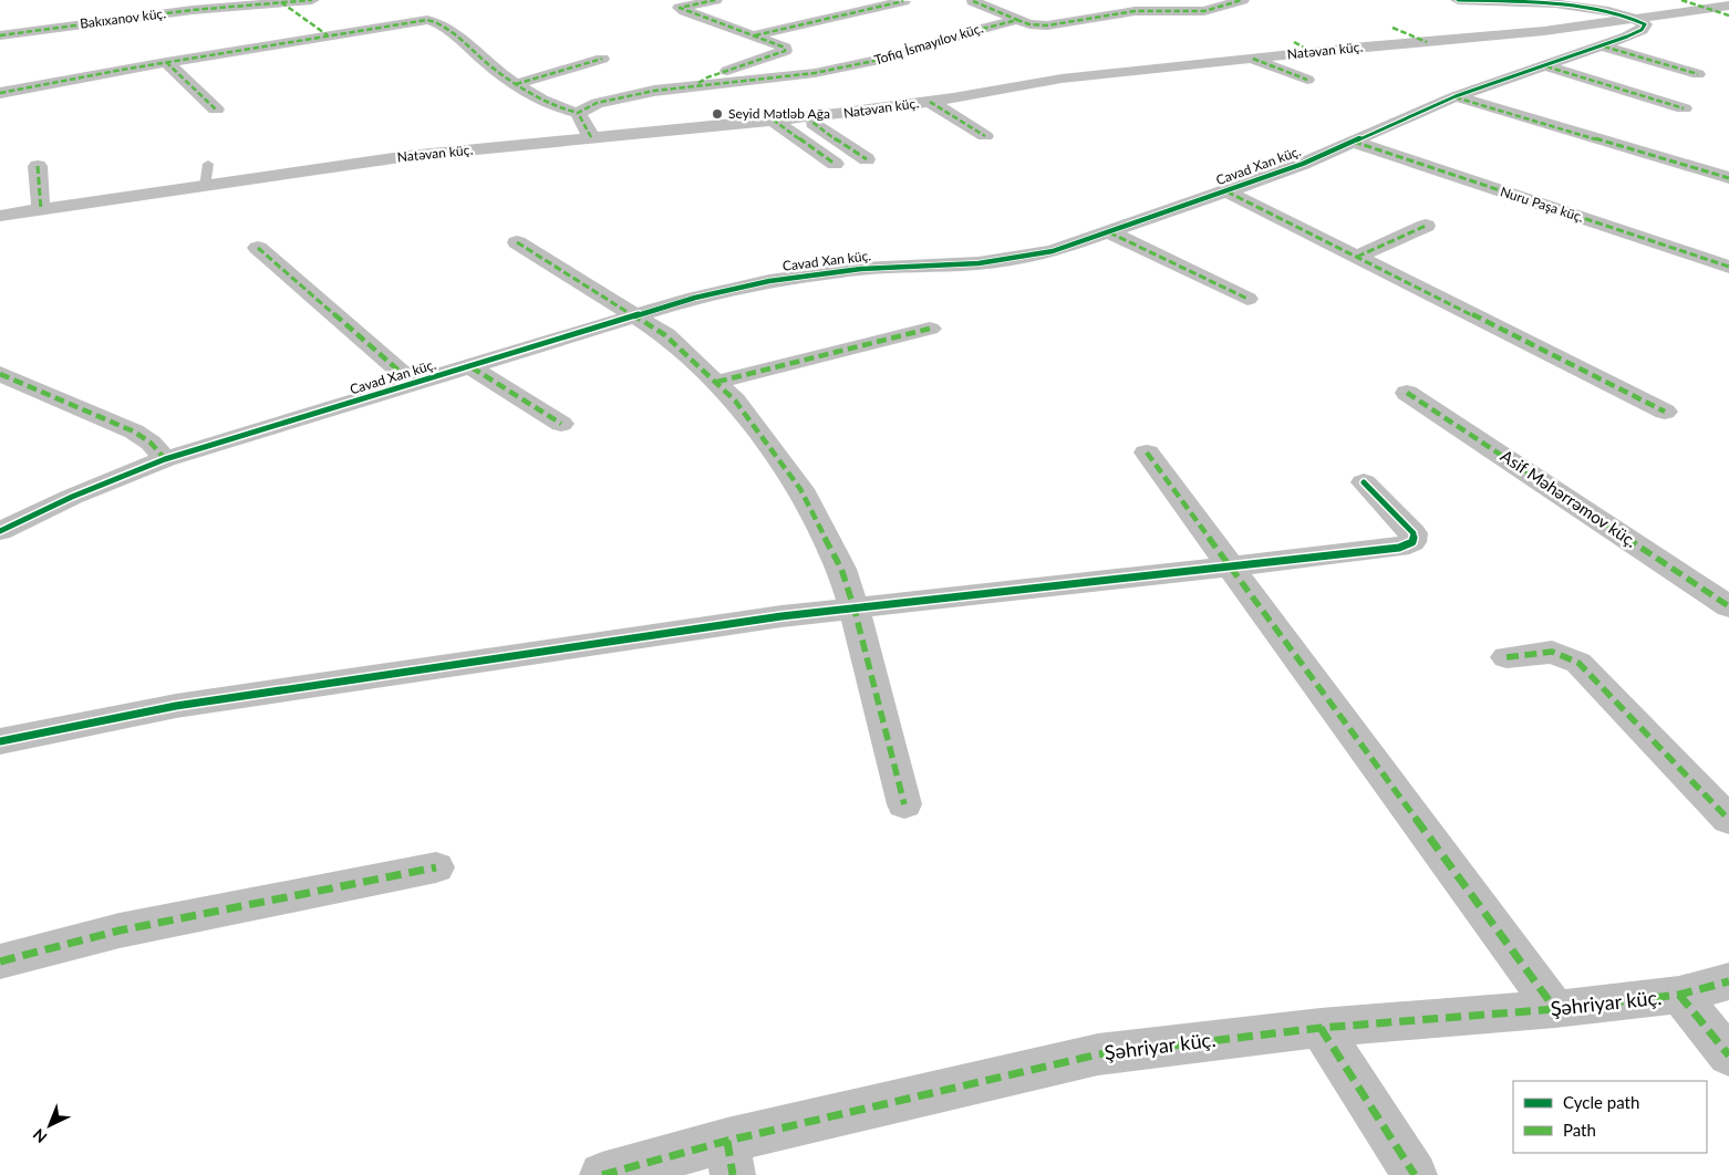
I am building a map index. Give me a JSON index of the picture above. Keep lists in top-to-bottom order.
{
  "streets": {
    "street": [
      "Bakıxanov küç.",
      "Tofiq İsmayılov küç.",
      "Natəvan küç.",
      "Cavad Xan küç.",
      "Nuru Paşa küç.",
      "Asif Məhərrəmov küç.",
      "Şəhriyar küç."
    ]
  },
  "crossings": [
    ["Natəvan küç.", "Cavad Xan küç."],
    ["Cavad Xan küç.", "Nuru Paşa küç."]
  ],
  "places": ["Seyid Mətləb Ağa"],
  "legend": ["Cycle path", "Path"],
  "north": "bottom left"
}
